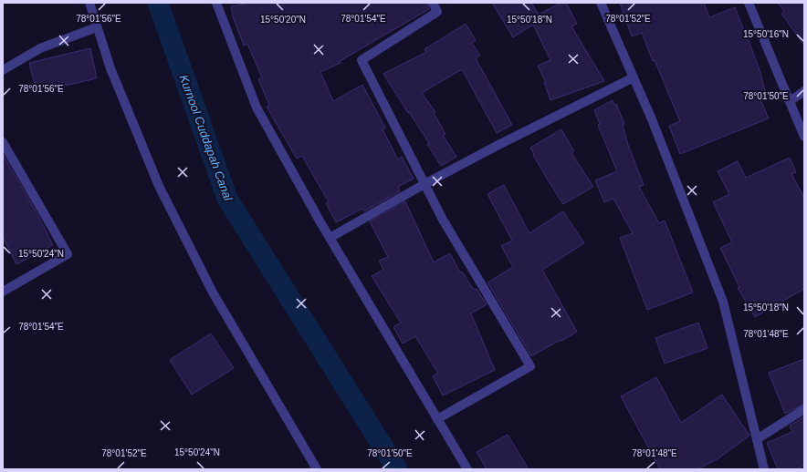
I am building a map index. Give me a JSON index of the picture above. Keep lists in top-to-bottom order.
{
  "water": ["Kurnool Cuddapah Canal"],
  "coordinates": [
    "78°01'54\"E",
    "78°01'52\"E",
    "78°01'56\"E",
    "15°50'20\"N",
    "15°50'18\"N",
    "15°50'16\"N",
    "78°01'50\"E",
    "15°50'24\"N",
    "78°01'48\"E"
  ]
}
